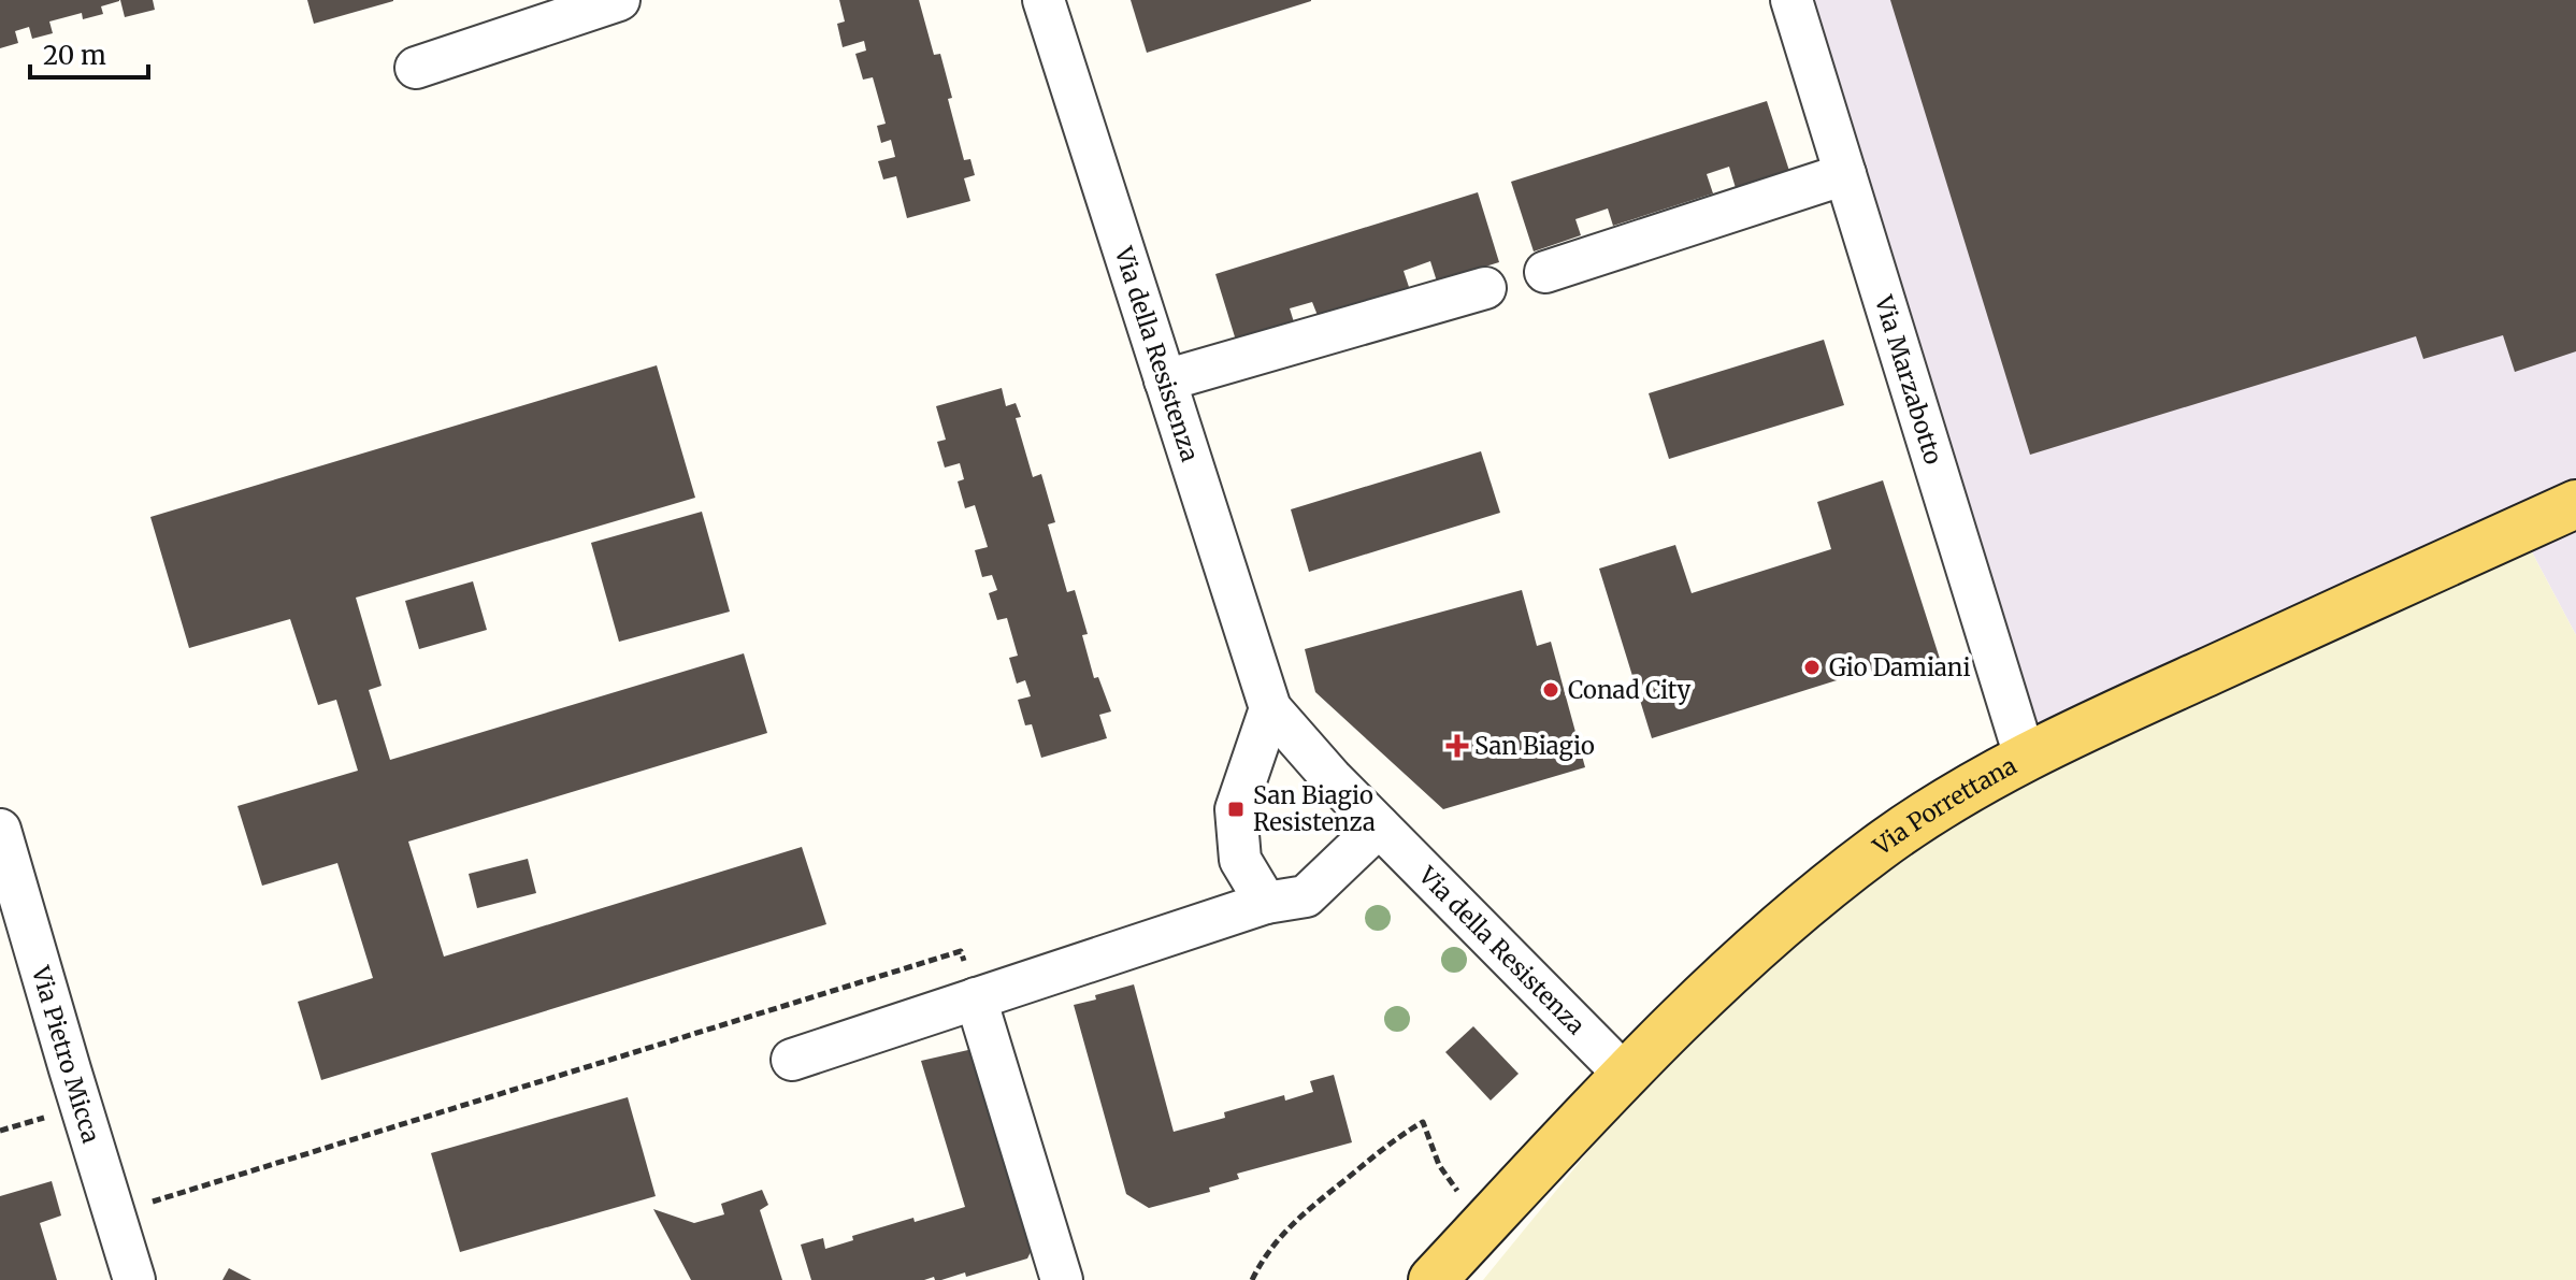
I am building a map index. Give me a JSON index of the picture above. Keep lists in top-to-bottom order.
{
  "streets": {
    "main road": ["Via Porrettana"],
    "street": ["Via della Resistenza", "Via Marzabotto", "Via Pietro Micca"]
  },
  "crossings": [
    ["Via della Resistenza", "Via Porrettana"],
    ["Via Marzabotto", "Via Porrettana"]
  ],
  "places": {
    "other": ["Gio Damiani", "Conad City"],
    "health": ["San Biagio"],
    "transit": ["San Biagio Resistenza"]
  },
  "scale_bar": "20 m"
}
